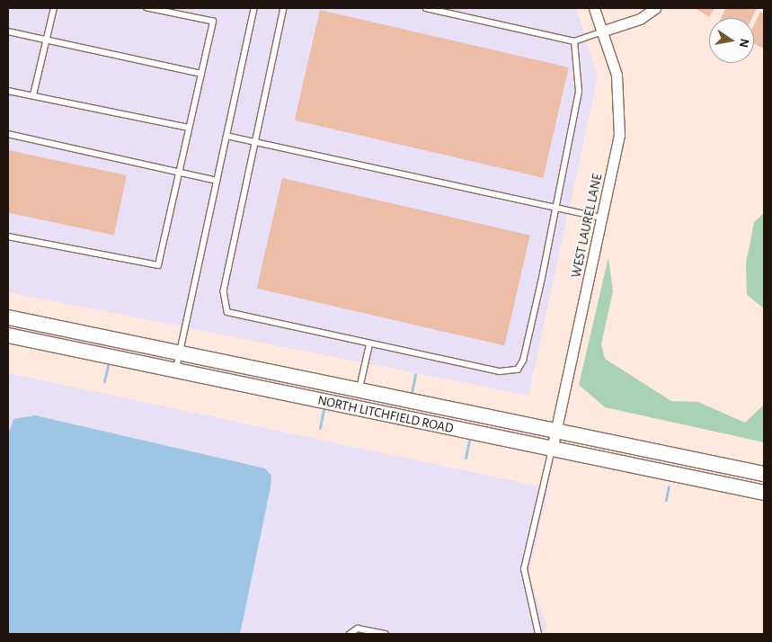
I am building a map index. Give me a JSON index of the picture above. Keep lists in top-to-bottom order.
{
  "streets": {
    "main road": ["NORTH LITCHFIELD ROAD"],
    "street": ["WEST LAUREL LANE"]
  },
  "crossings": [
    ["WEST LAUREL LANE", "NORTH LITCHFIELD ROAD"]
  ],
  "north": "right"
}
